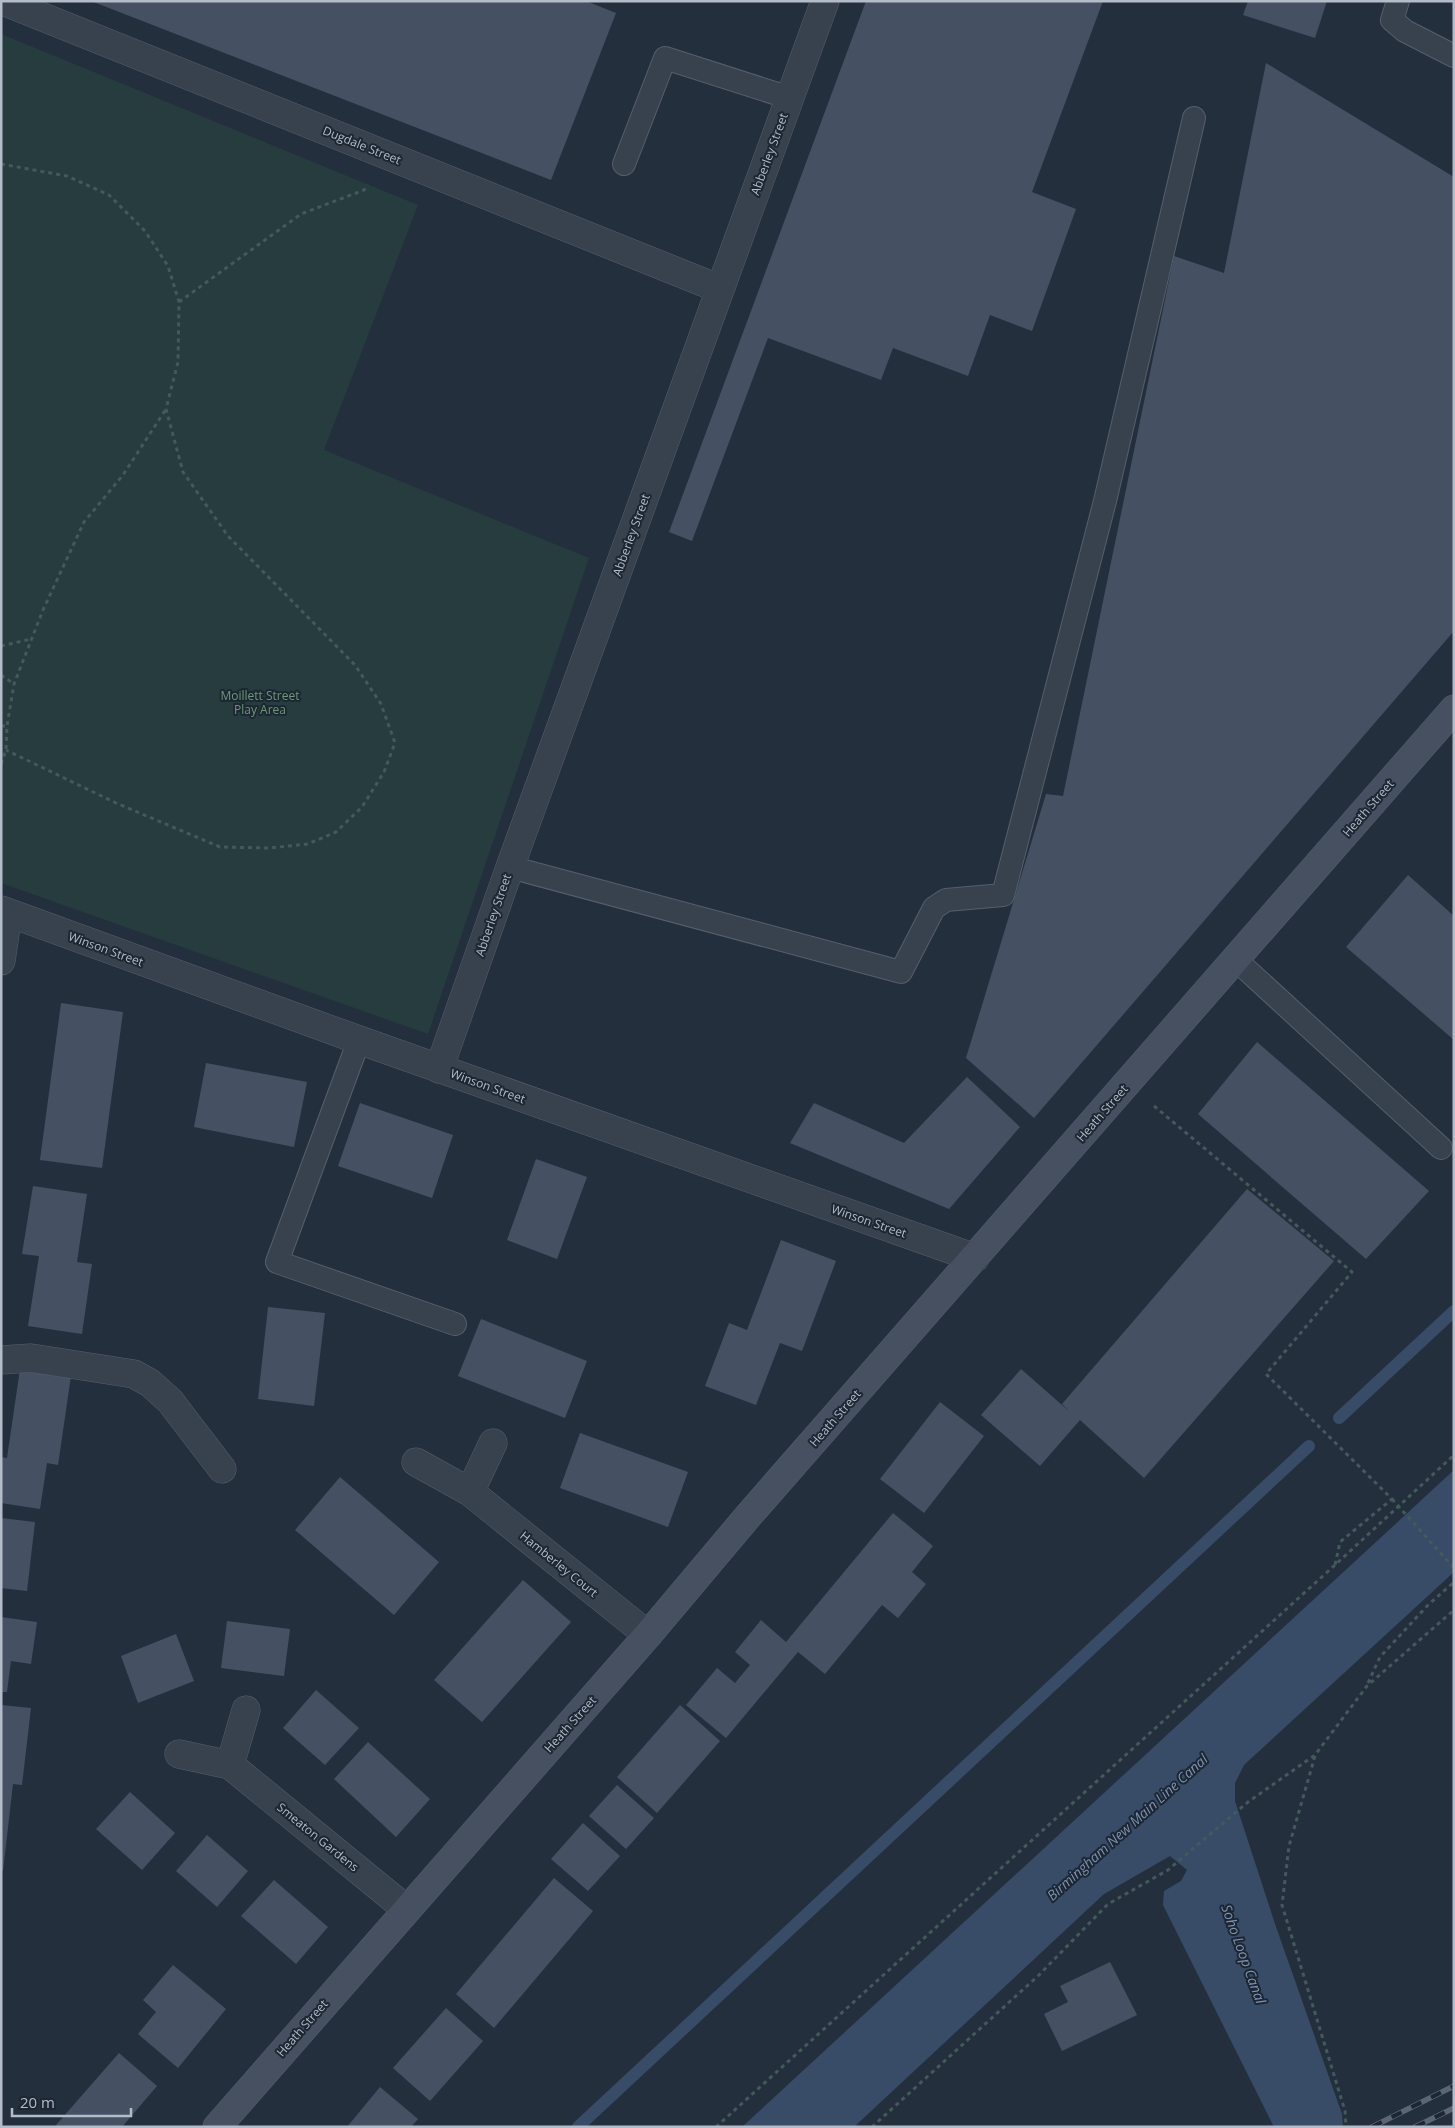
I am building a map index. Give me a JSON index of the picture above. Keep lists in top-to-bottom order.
{
  "streets": {
    "main road": ["Heath Street"],
    "street": [
      "Dugdale Street",
      "Abberley Street",
      "Winson Street",
      "Hamberley Court",
      "Smeaton Gardens"
    ]
  },
  "crossings": [
    ["Dugdale Street", "Abberley Street"],
    ["Abberley Street", "Winson Street"],
    ["Heath Street", "Winson Street"],
    ["Heath Street", "Hamberley Court"],
    ["Heath Street", "Smeaton Gardens"]
  ],
  "water": ["Birmingham New Main Line Canal", "Soho Loop Canal"],
  "parks": ["Moillett Street Play Area"],
  "scale_bar": "20 m"
}
